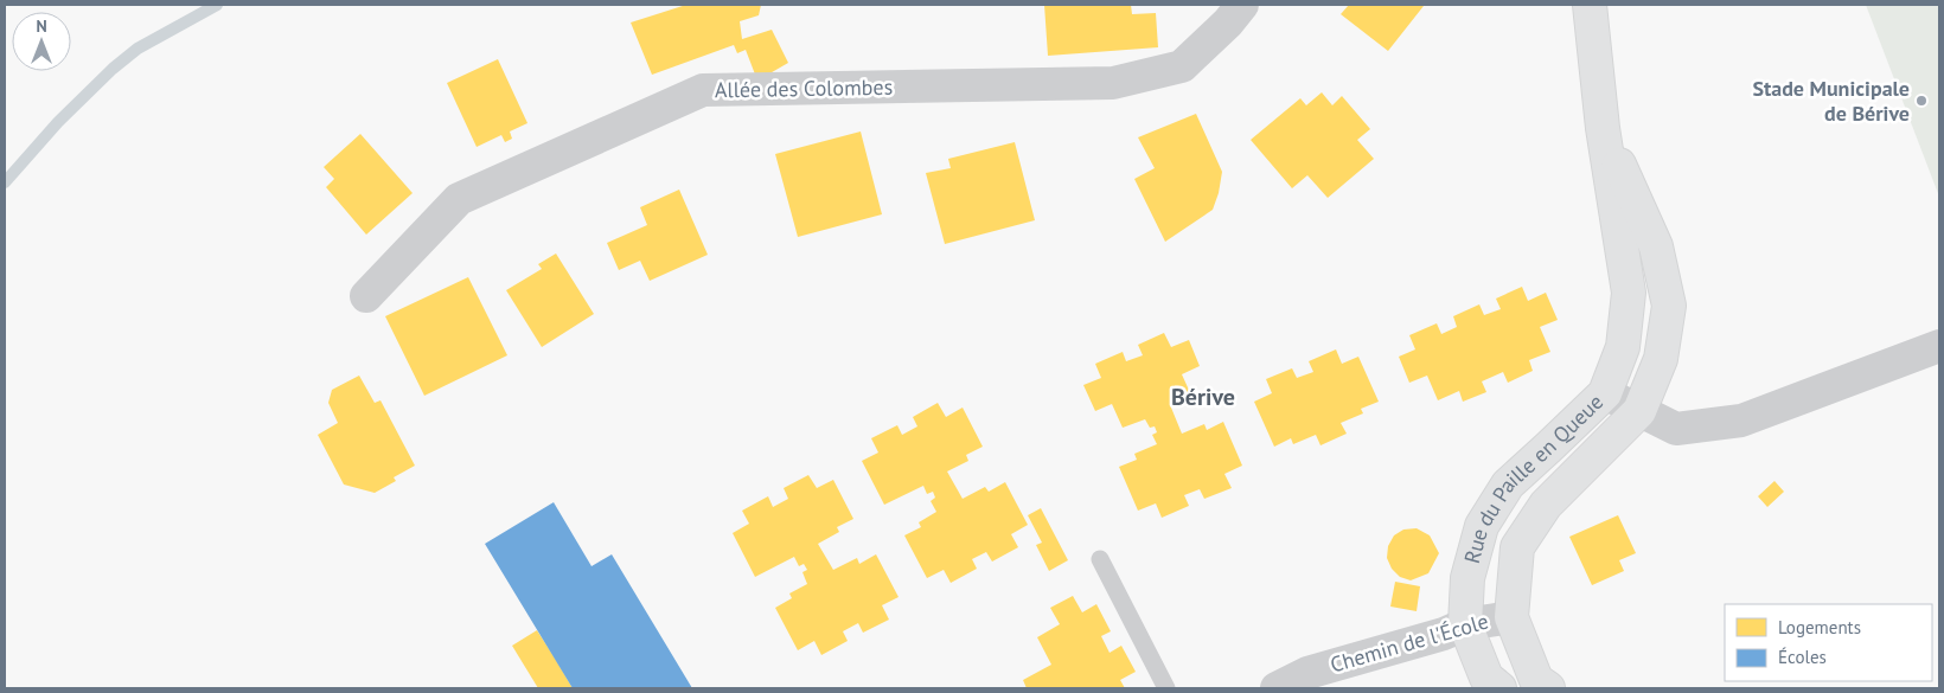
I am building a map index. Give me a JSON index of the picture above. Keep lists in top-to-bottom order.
{
  "streets": {
    "main road": ["Rue du Paille en Queue"],
    "street": ["Allée des Colombes", "Chemin de l'École"]
  },
  "crossings": [
    ["Rue du Paille en Queue", "Chemin de l'École"]
  ],
  "districts": ["Bérive"],
  "places": ["Stade Municipale de Bérive"],
  "legend": ["Logements", "Écoles"],
  "north": "top"
}
